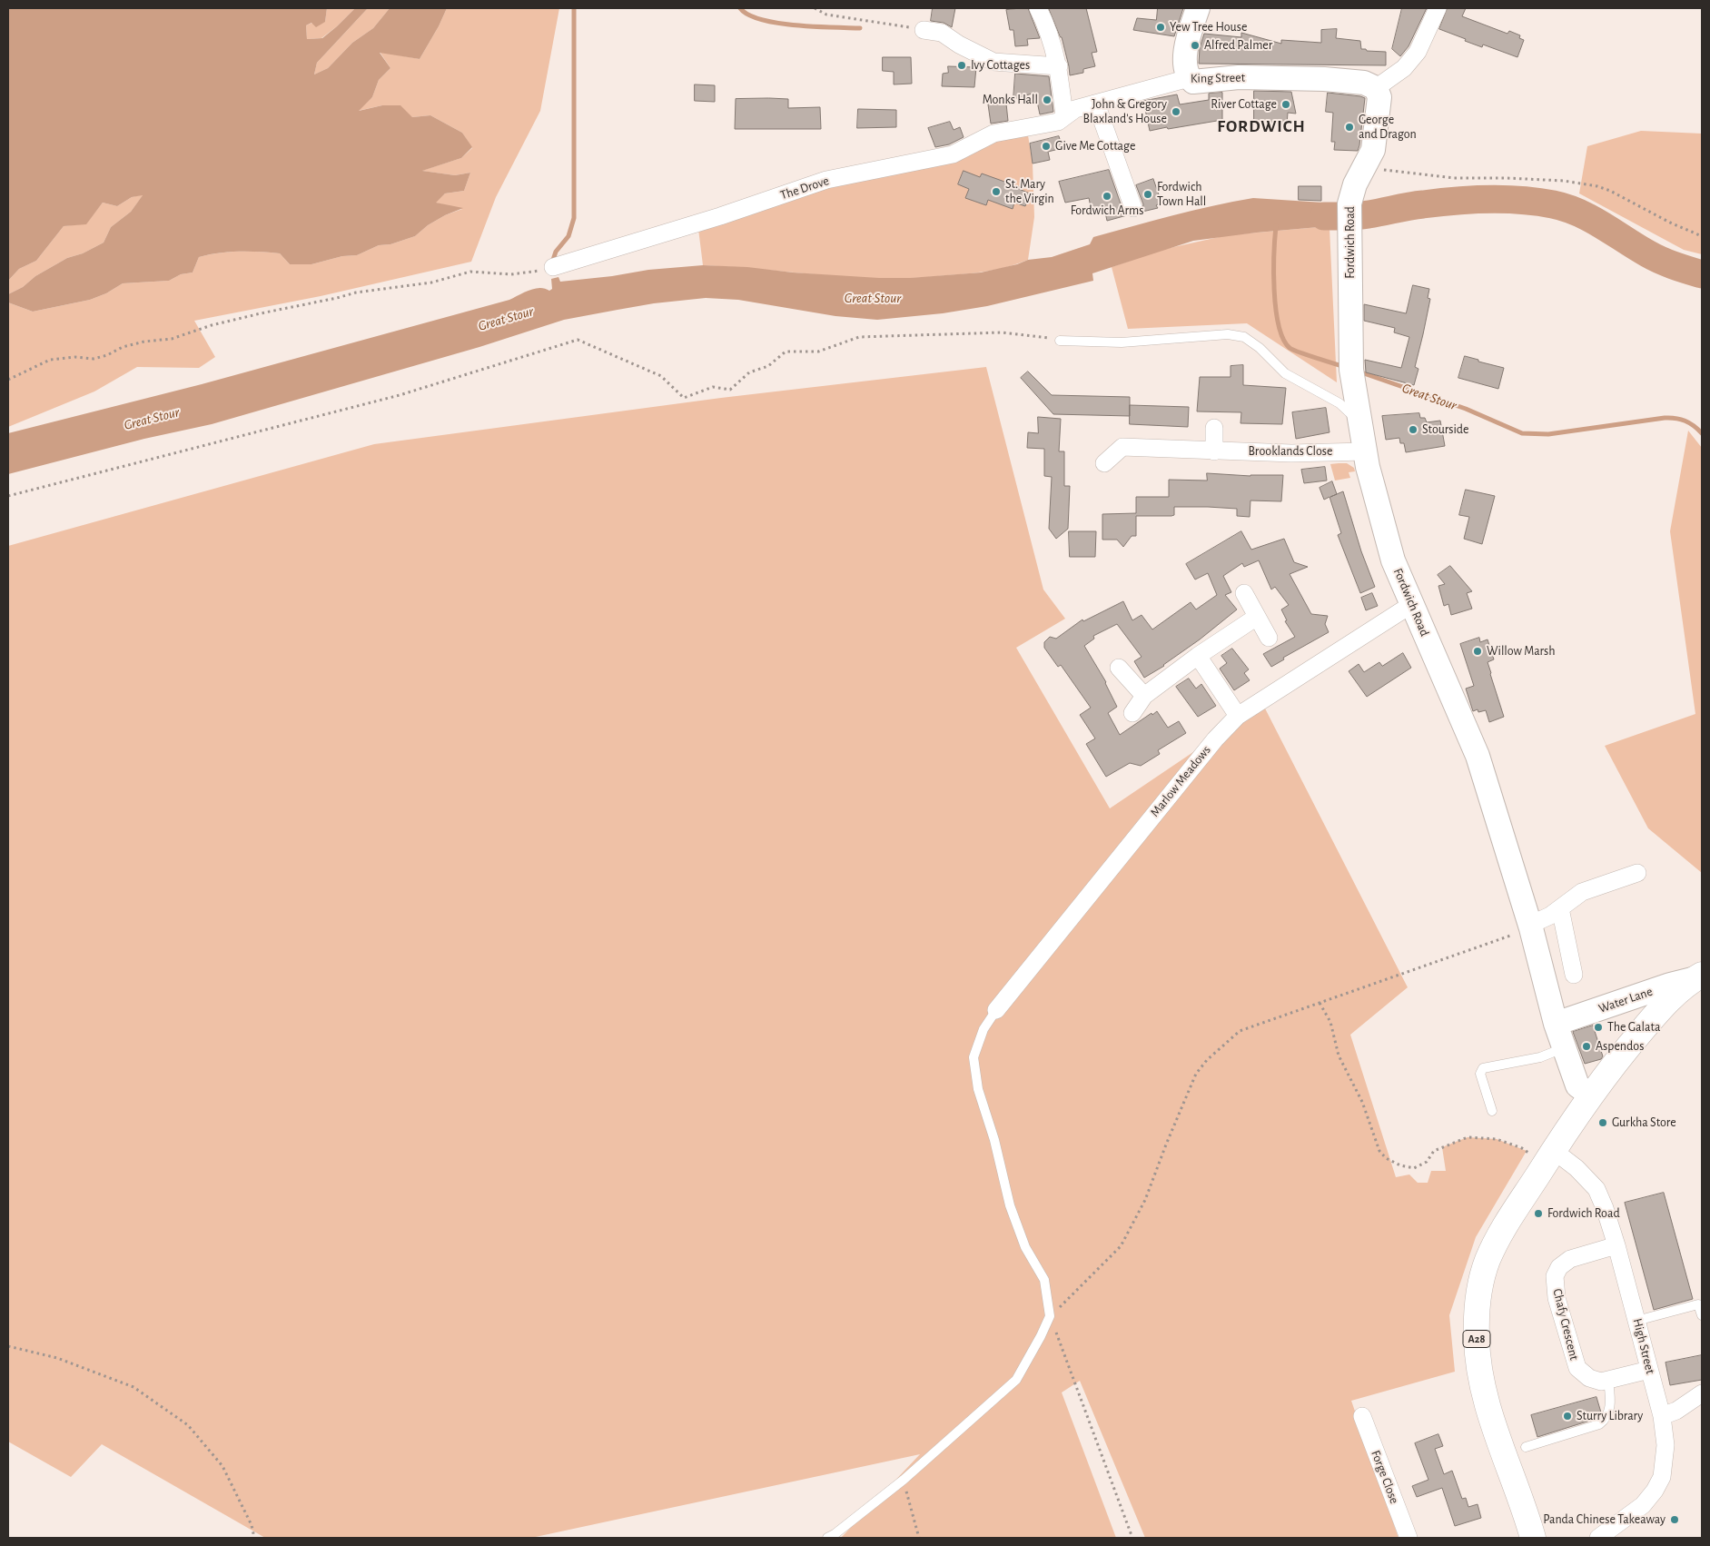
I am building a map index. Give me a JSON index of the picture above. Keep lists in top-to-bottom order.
{
  "streets": {
    "highway": ["A28"],
    "street": [
      "King Street",
      "The Drove",
      "Fordwich Road",
      "Brooklands Close",
      "Marlow Meadows",
      "Water Lane",
      "Chafy Crescent",
      "High Street",
      "Forge Close"
    ]
  },
  "crossings": [
    ["King Street", "The Drove"],
    ["King Street", "Fordwich Road"],
    ["Fordwich Road", "Brooklands Close"],
    ["Fordwich Road", "Marlow Meadows"],
    ["Fordwich Road", "Water Lane"],
    ["Fordwich Road", "A28"],
    ["Water Lane", "A28"],
    ["Chafy Crescent", "High Street"],
    ["A28", "High Street"]
  ],
  "districts": ["FORDWICH"],
  "water": ["Great Stour"],
  "places": [
    "Yew Tree House",
    "Alfred Palmer",
    "Ivy Cottages",
    "Monks Hall",
    "River Cottage",
    "John & Gregory Blaxland's House",
    "George and Dragon",
    "Give Me Cottage",
    "St. Mary the Virgin",
    "Fordwich Town Hall",
    "Fordwich Arms",
    "Stourside",
    "Willow Marsh",
    "The Galata",
    "Aspendos",
    "Gurkha Store",
    "Fordwich Road",
    "Sturry Library",
    "Panda Chinese Takeaway"
  ]
}
